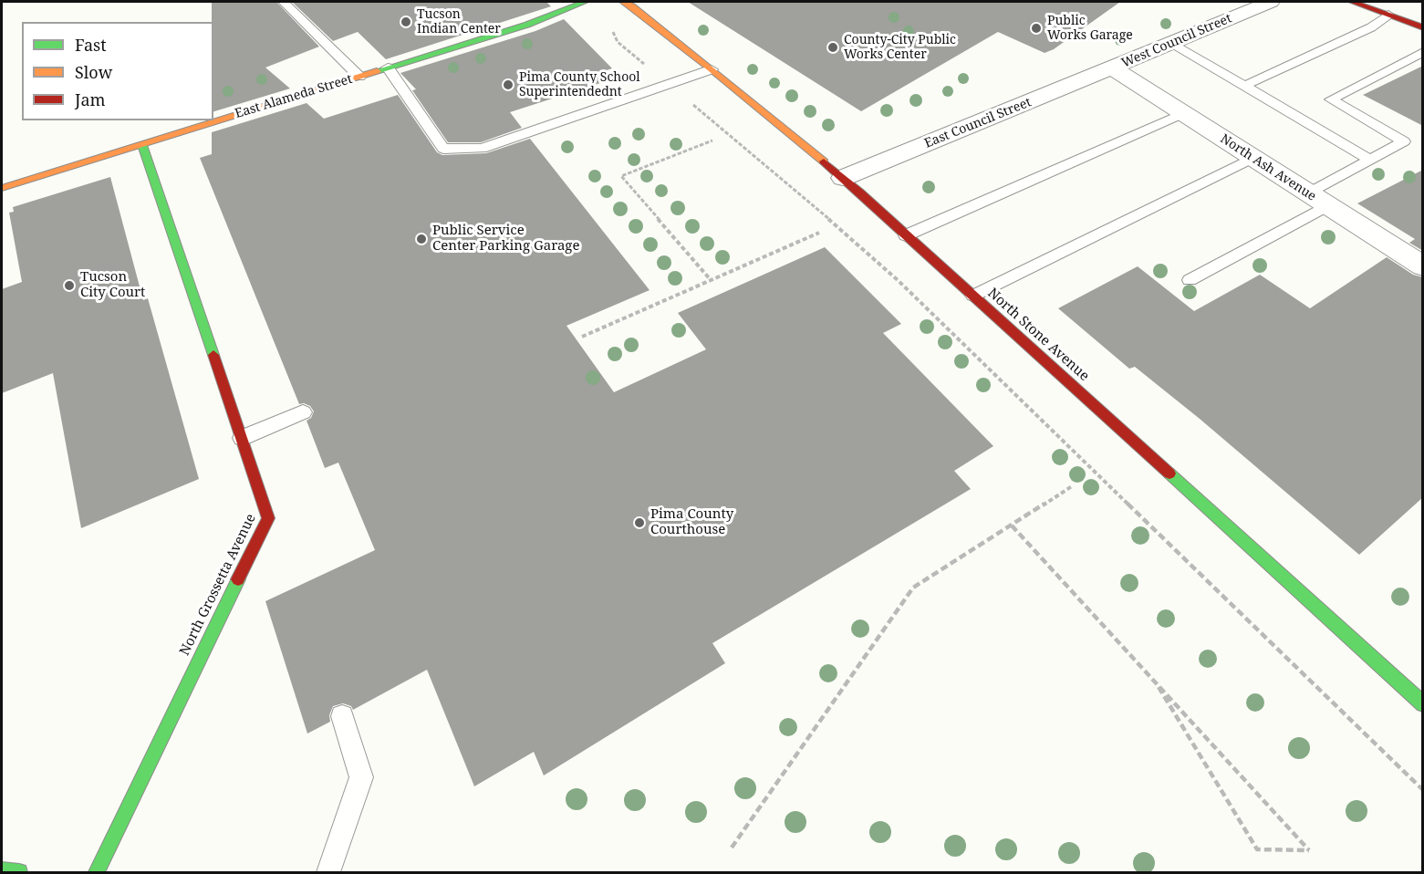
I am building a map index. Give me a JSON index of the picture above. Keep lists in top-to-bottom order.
{
  "streets": {
    "street": [
      "West Council Street",
      "East Alameda Street",
      "East Council Street",
      "North Ash Avenue",
      "North Stone Avenue",
      "North Grossetta Avenue"
    ]
  },
  "crossings": [
    ["West Council Street", "East Council Street"],
    ["West Council Street", "North Ash Avenue"],
    ["East Alameda Street", "North Grossetta Avenue"],
    ["East Council Street", "North Ash Avenue"],
    ["East Council Street", "North Stone Avenue"]
  ],
  "places": [
    "Tucson Indian Center",
    "Public Works Garage",
    "County-City Public Works Center",
    "Pima County School Superintendednt",
    "Public Service Center Parking Garage",
    "Tucson City Court",
    "Pima County Courthouse"
  ],
  "legend": ["Fast", "Slow", "Jam"]
}
